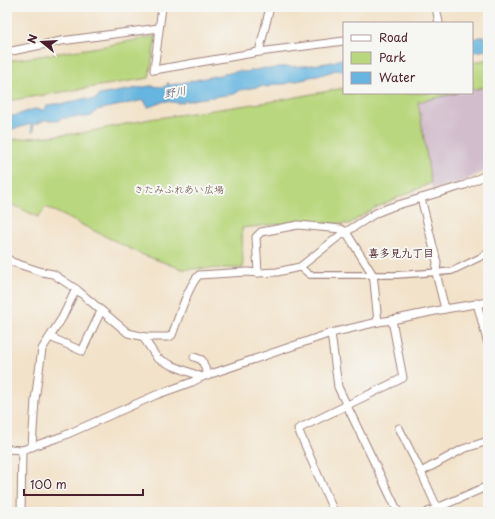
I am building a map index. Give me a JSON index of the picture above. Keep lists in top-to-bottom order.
{
  "districts": ["喜多見九丁目"],
  "water": ["野川"],
  "parks": ["きたみふれあい広場"],
  "legend": ["Road", "Park", "Water"],
  "scale_bar": "100 m",
  "north": "left"
}
